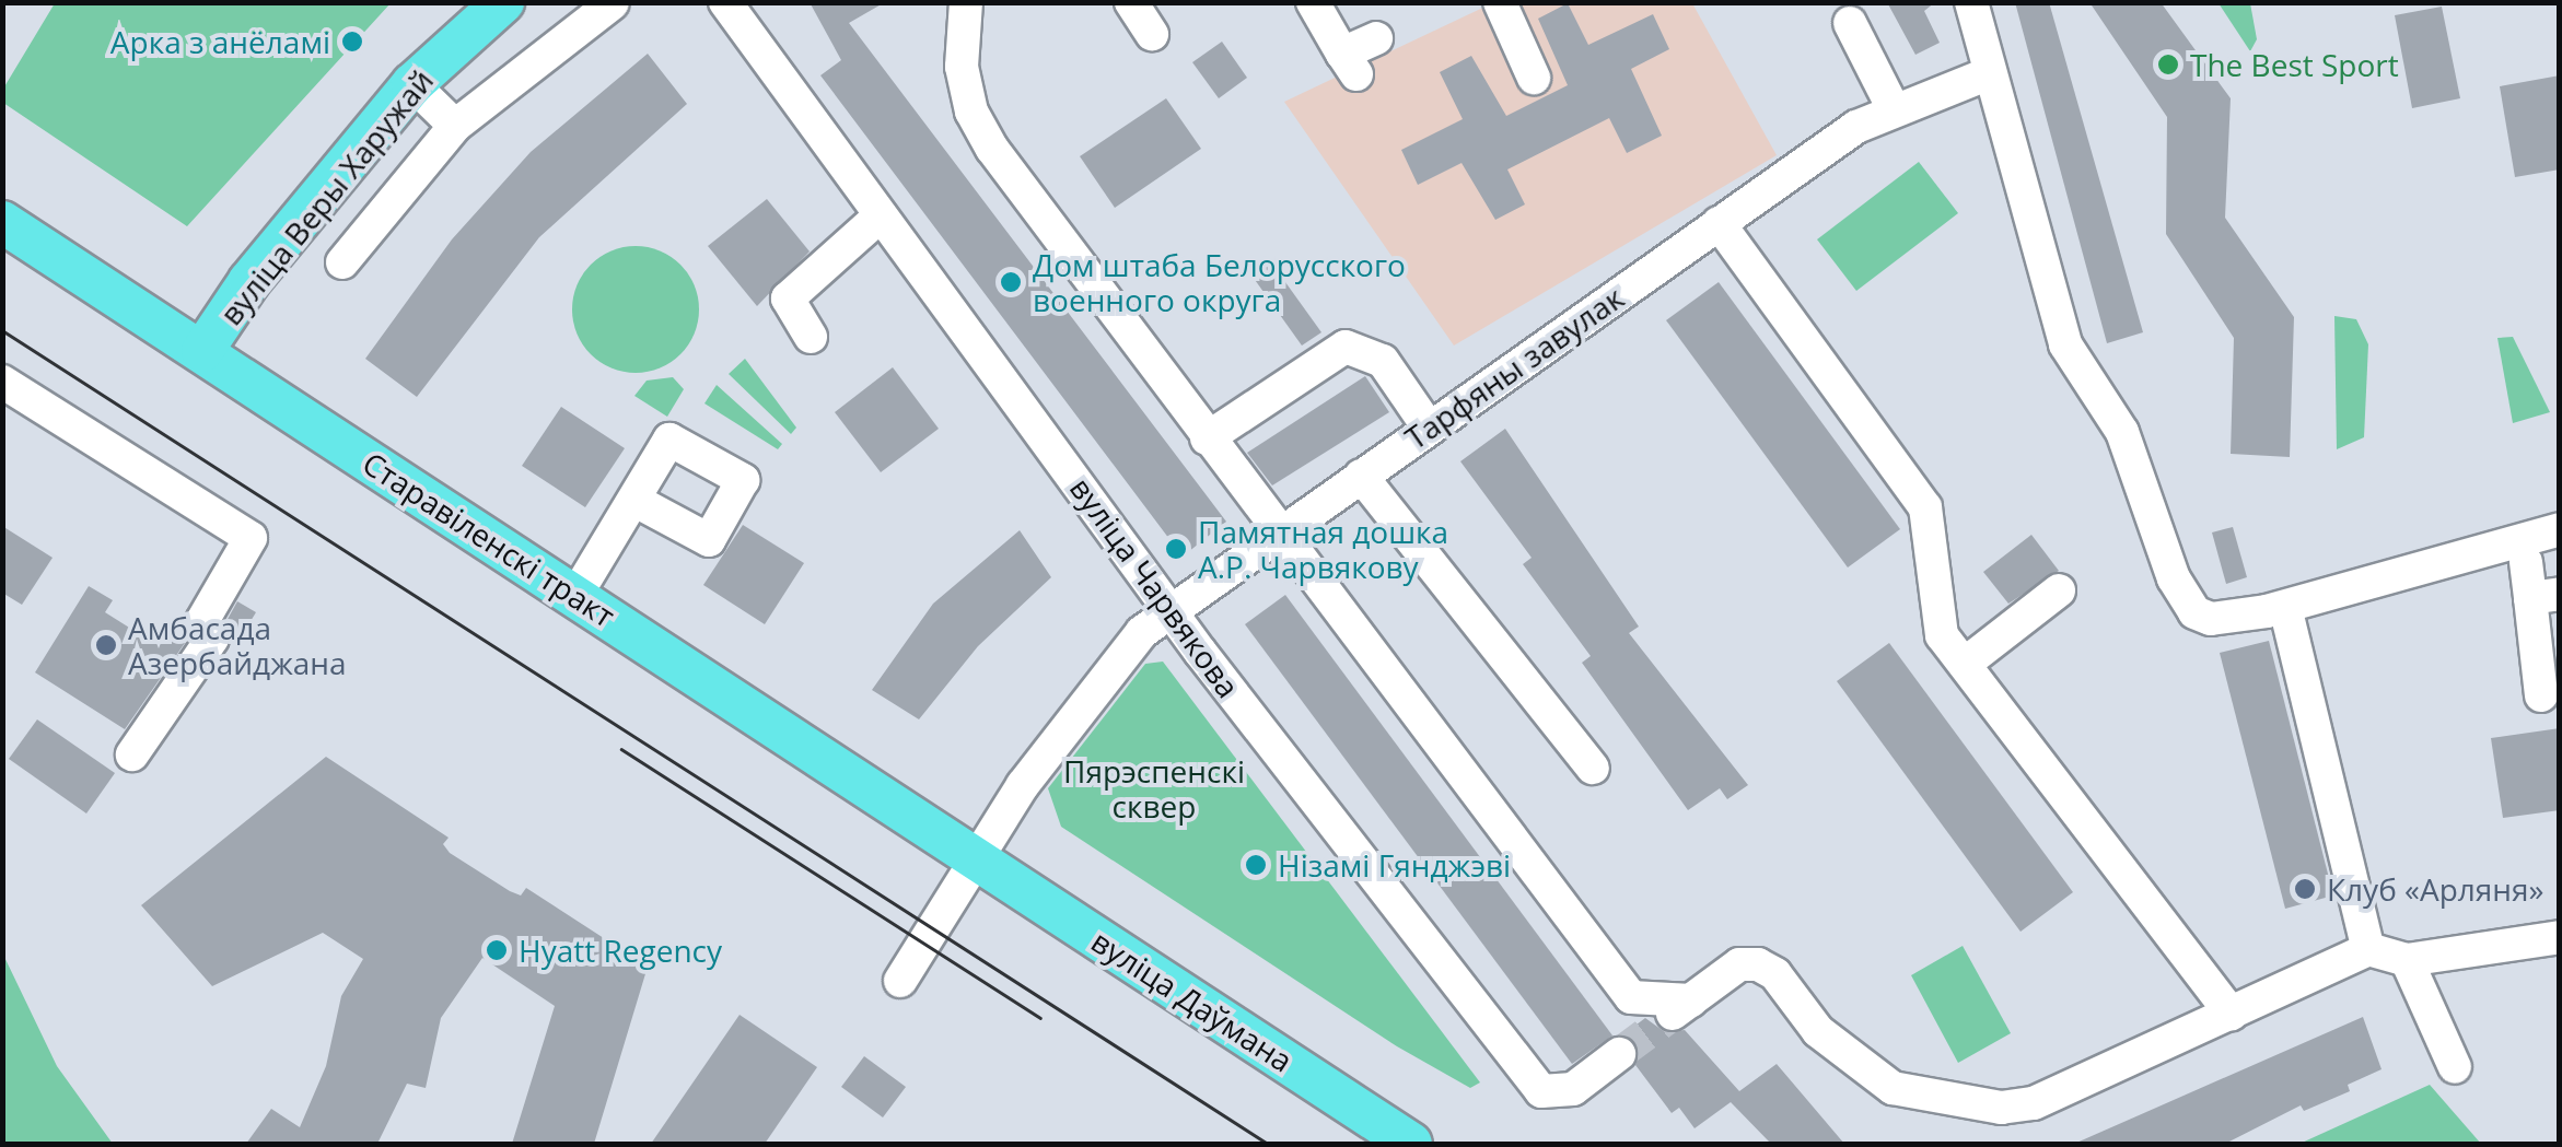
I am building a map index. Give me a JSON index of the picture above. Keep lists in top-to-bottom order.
{
  "streets": {
    "main road": ["вуліца Веры Харужай", "Старавіленскі тракт", "вуліца Даўмана"],
    "street": ["Тарфяны завулак", "вуліца Чарвякова"]
  },
  "crossings": [
    ["вуліца Веры Харужай", "Старавіленскі тракт"],
    ["Тарфяны завулак", "Старавіленскі тракт"],
    ["Тарфяны завулак", "вуліца Чарвякова"],
    ["Тарфяны завулак", "вуліца Даўмана"],
    ["Старавіленскі тракт", "вуліца Даўмана"]
  ],
  "parks": ["Пярэспенскі сквер"],
  "places": [
    "Арка з анёламі",
    "The Best Sport",
    "Дом штаба Белорусского военного округа",
    "Памятная дошка А.Р. Чарвякову",
    "Амбасада Азербайджана",
    "Нізамі Гянджэві",
    "Клуб «Арляня»",
    "Hyatt Regency"
  ]
}
